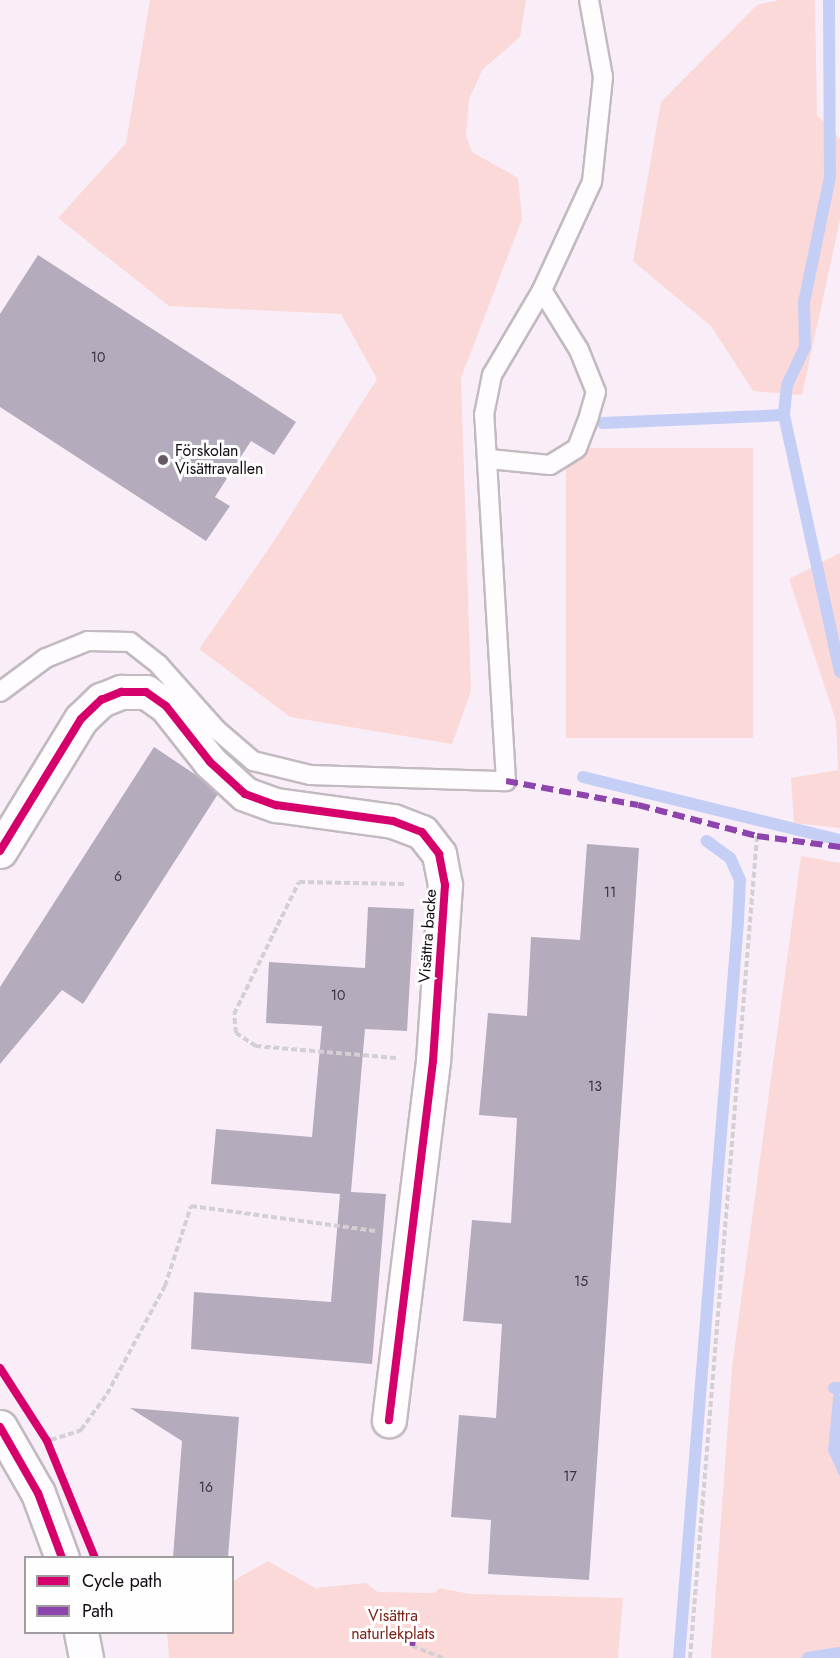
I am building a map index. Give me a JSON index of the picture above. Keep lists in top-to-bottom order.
{
  "streets": {
    "street": ["Visättra backe"]
  },
  "parks": ["Visättra naturlekplats"],
  "places": ["Förskolan Visättravallen"],
  "house_numbers": [
    "10",
    "6",
    "11",
    "10",
    "13",
    "15",
    "17",
    "16"
  ],
  "legend": ["Cycle path", "Path"]
}
